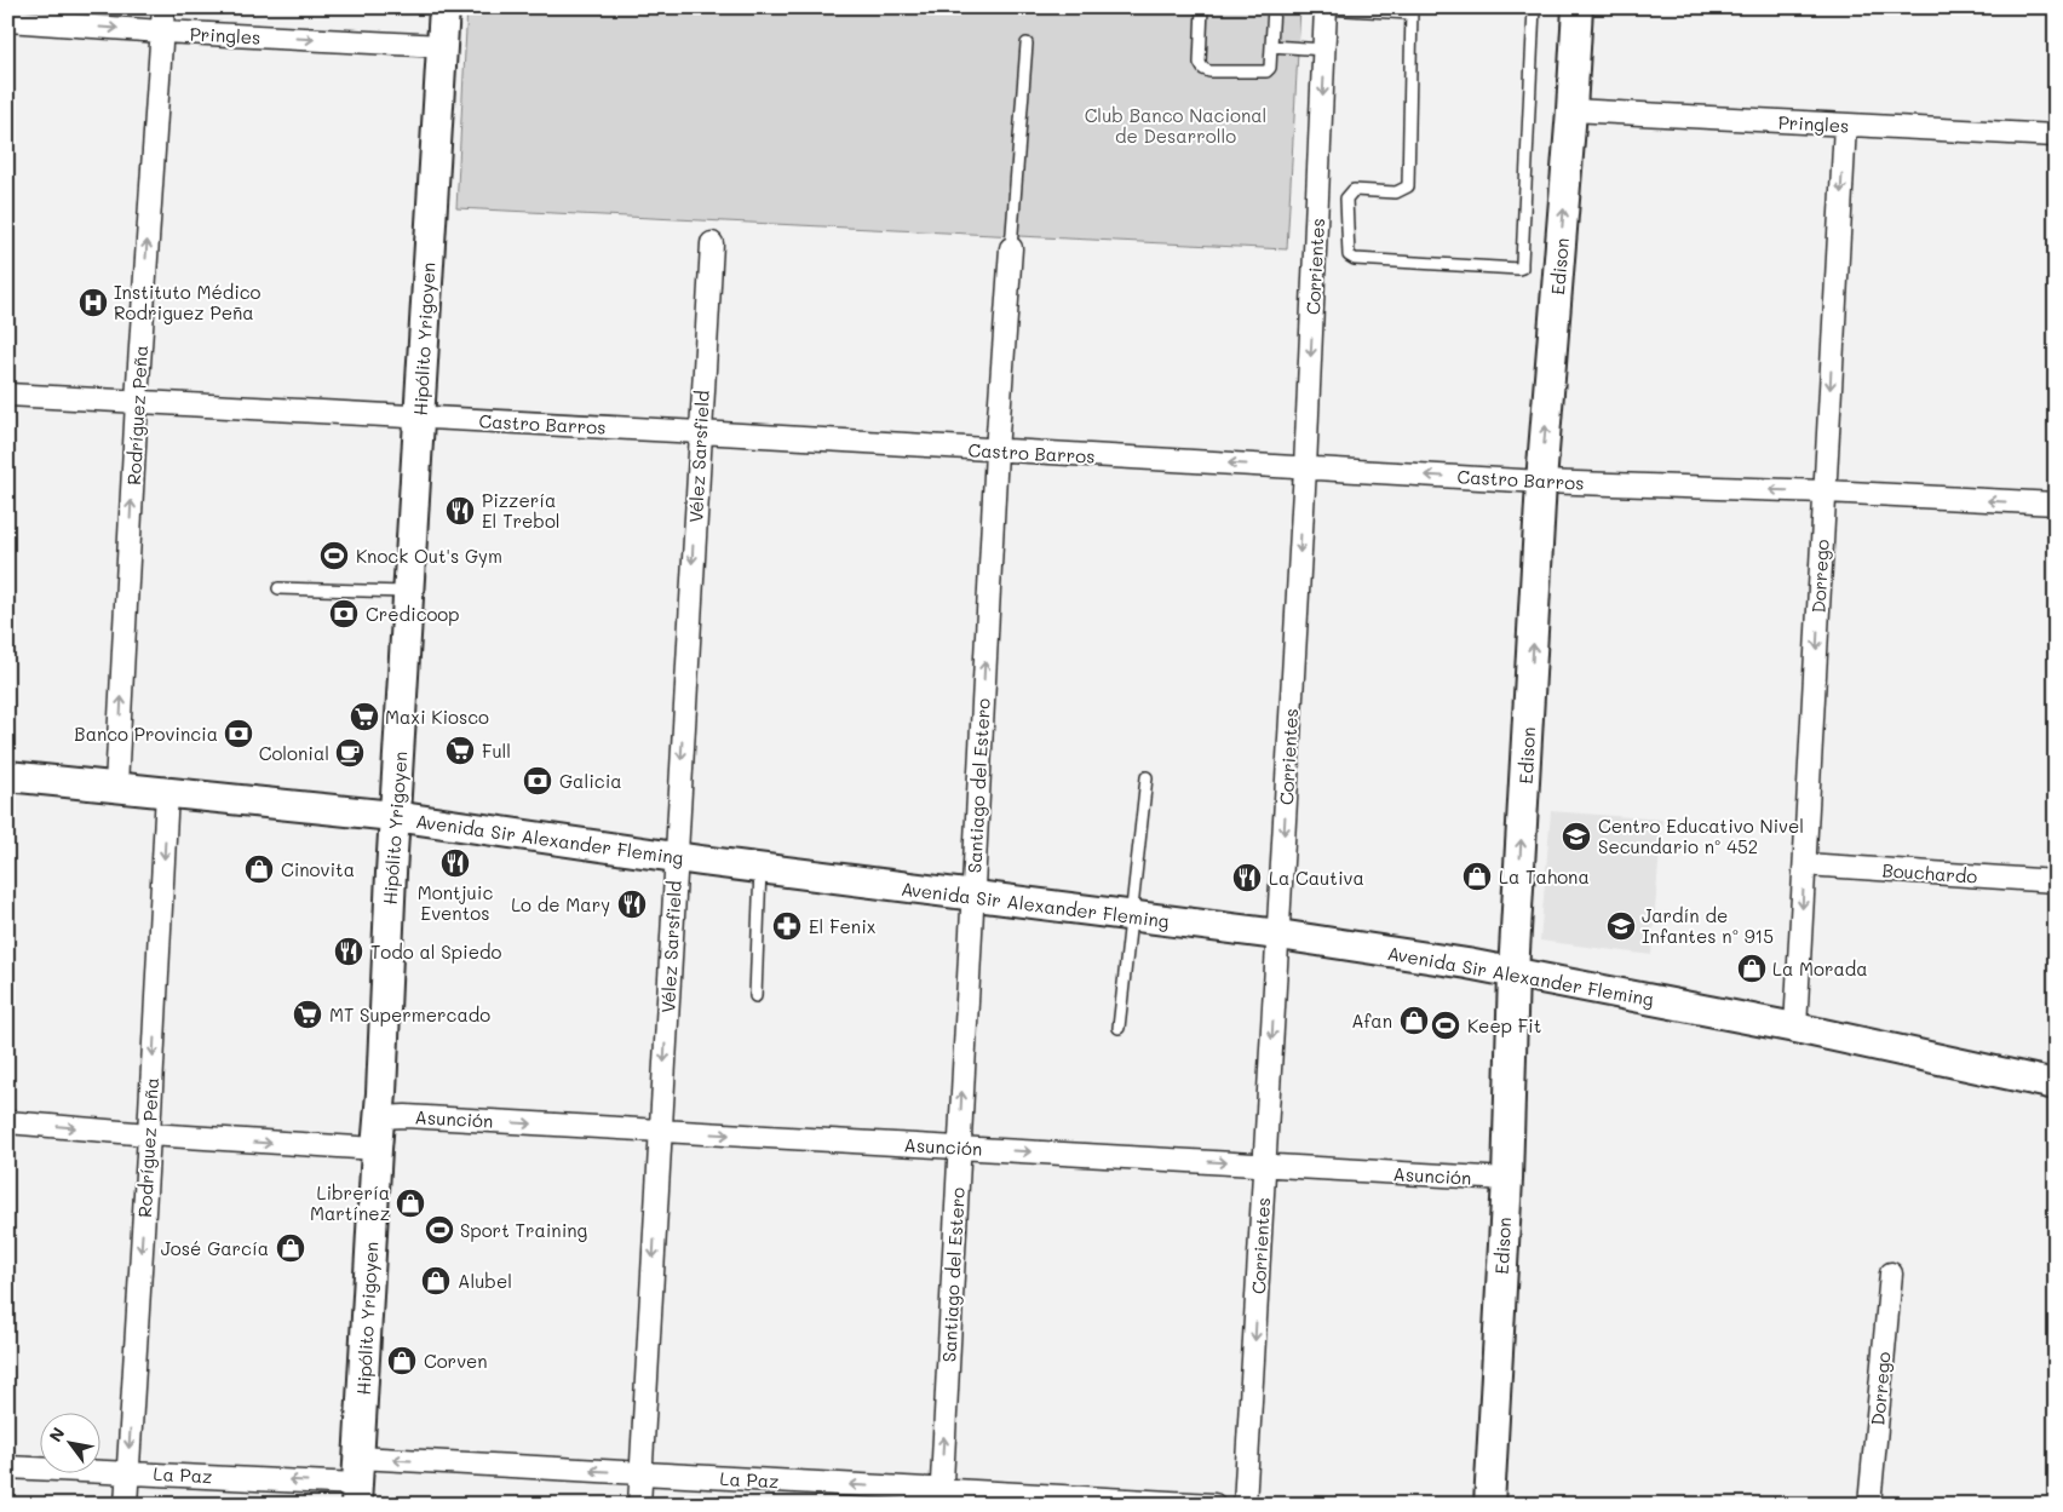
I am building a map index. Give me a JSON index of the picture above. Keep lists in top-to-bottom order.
{
  "streets": {
    "street": [
      "Pringles",
      "Corrientes",
      "Edison",
      "Hipólito Yrigoyen",
      "Rodríguez Peña",
      "Castro Barros",
      "Vélez Sarsfield",
      "Dorrego",
      "Santiago del Estero",
      "Avenida Sir Alexander Fleming",
      "Bouchardo",
      "Asunción",
      "La Paz"
    ]
  },
  "crossings": [
    ["Pringles", "Edison"],
    ["Pringles", "Hipólito Yrigoyen"],
    ["Pringles", "Rodríguez Peña"],
    ["Pringles", "Dorrego"],
    ["Corrientes", "Castro Barros"],
    ["Corrientes", "Avenida Sir Alexander Fleming"],
    ["Corrientes", "Asunción"],
    ["Edison", "Castro Barros"],
    ["Edison", "Avenida Sir Alexander Fleming"],
    ["Edison", "Asunción"],
    ["Hipólito Yrigoyen", "Castro Barros"],
    ["Hipólito Yrigoyen", "Avenida Sir Alexander Fleming"],
    ["Hipólito Yrigoyen", "Asunción"],
    ["Hipólito Yrigoyen", "La Paz"],
    ["Rodríguez Peña", "Castro Barros"],
    ["Rodríguez Peña", "Avenida Sir Alexander Fleming"],
    ["Rodríguez Peña", "La Paz"],
    ["Castro Barros", "Vélez Sarsfield"],
    ["Castro Barros", "Dorrego"],
    ["Castro Barros", "Santiago del Estero"],
    ["Vélez Sarsfield", "Avenida Sir Alexander Fleming"],
    ["Vélez Sarsfield", "Asunción"],
    ["Vélez Sarsfield", "La Paz"],
    ["Dorrego", "Avenida Sir Alexander Fleming"],
    ["Dorrego", "Bouchardo"],
    ["Santiago del Estero", "Avenida Sir Alexander Fleming"],
    ["Santiago del Estero", "Asunción"],
    ["Santiago del Estero", "La Paz"]
  ],
  "one_way": [
    "Pringles",
    "Corrientes",
    "Edison",
    "Castro Barros",
    "Vélez Sarsfield",
    "Dorrego",
    "Santiago del Estero",
    "Asunción",
    "La Paz"
  ],
  "parks": ["Club Banco Nacional de Desarrollo"],
  "places": {
    "hospital": ["Instituto Médico Rodriguez Peña"],
    "restaurant": [
      "Pizzería El Trebol",
      "Montjuic Eventos",
      "La Cautiva",
      "Lo de Mary",
      "Todo al Spiedo"
    ],
    "sports": ["Knock Out's Gym", "Keep Fit", "Sport Training"],
    "bank": ["Credicoop", "Banco Provincia", "Galicia"],
    "supermarket": ["Maxi Kiosco", "Full", "MT Supermercado"],
    "cafe": ["Colonial"],
    "school or university": ["Centro Educativo Nivel Secundario nº 452", "Jardín de Infantes nº 915"],
    "shop": [
      "Cinovita",
      "La Tahona",
      "La Morada",
      "Afan",
      "Librería Martínez",
      "José García",
      "Alubel",
      "Corven"
    ],
    "pharmacy": ["El Fenix"]
  },
  "north": "top left"
}
